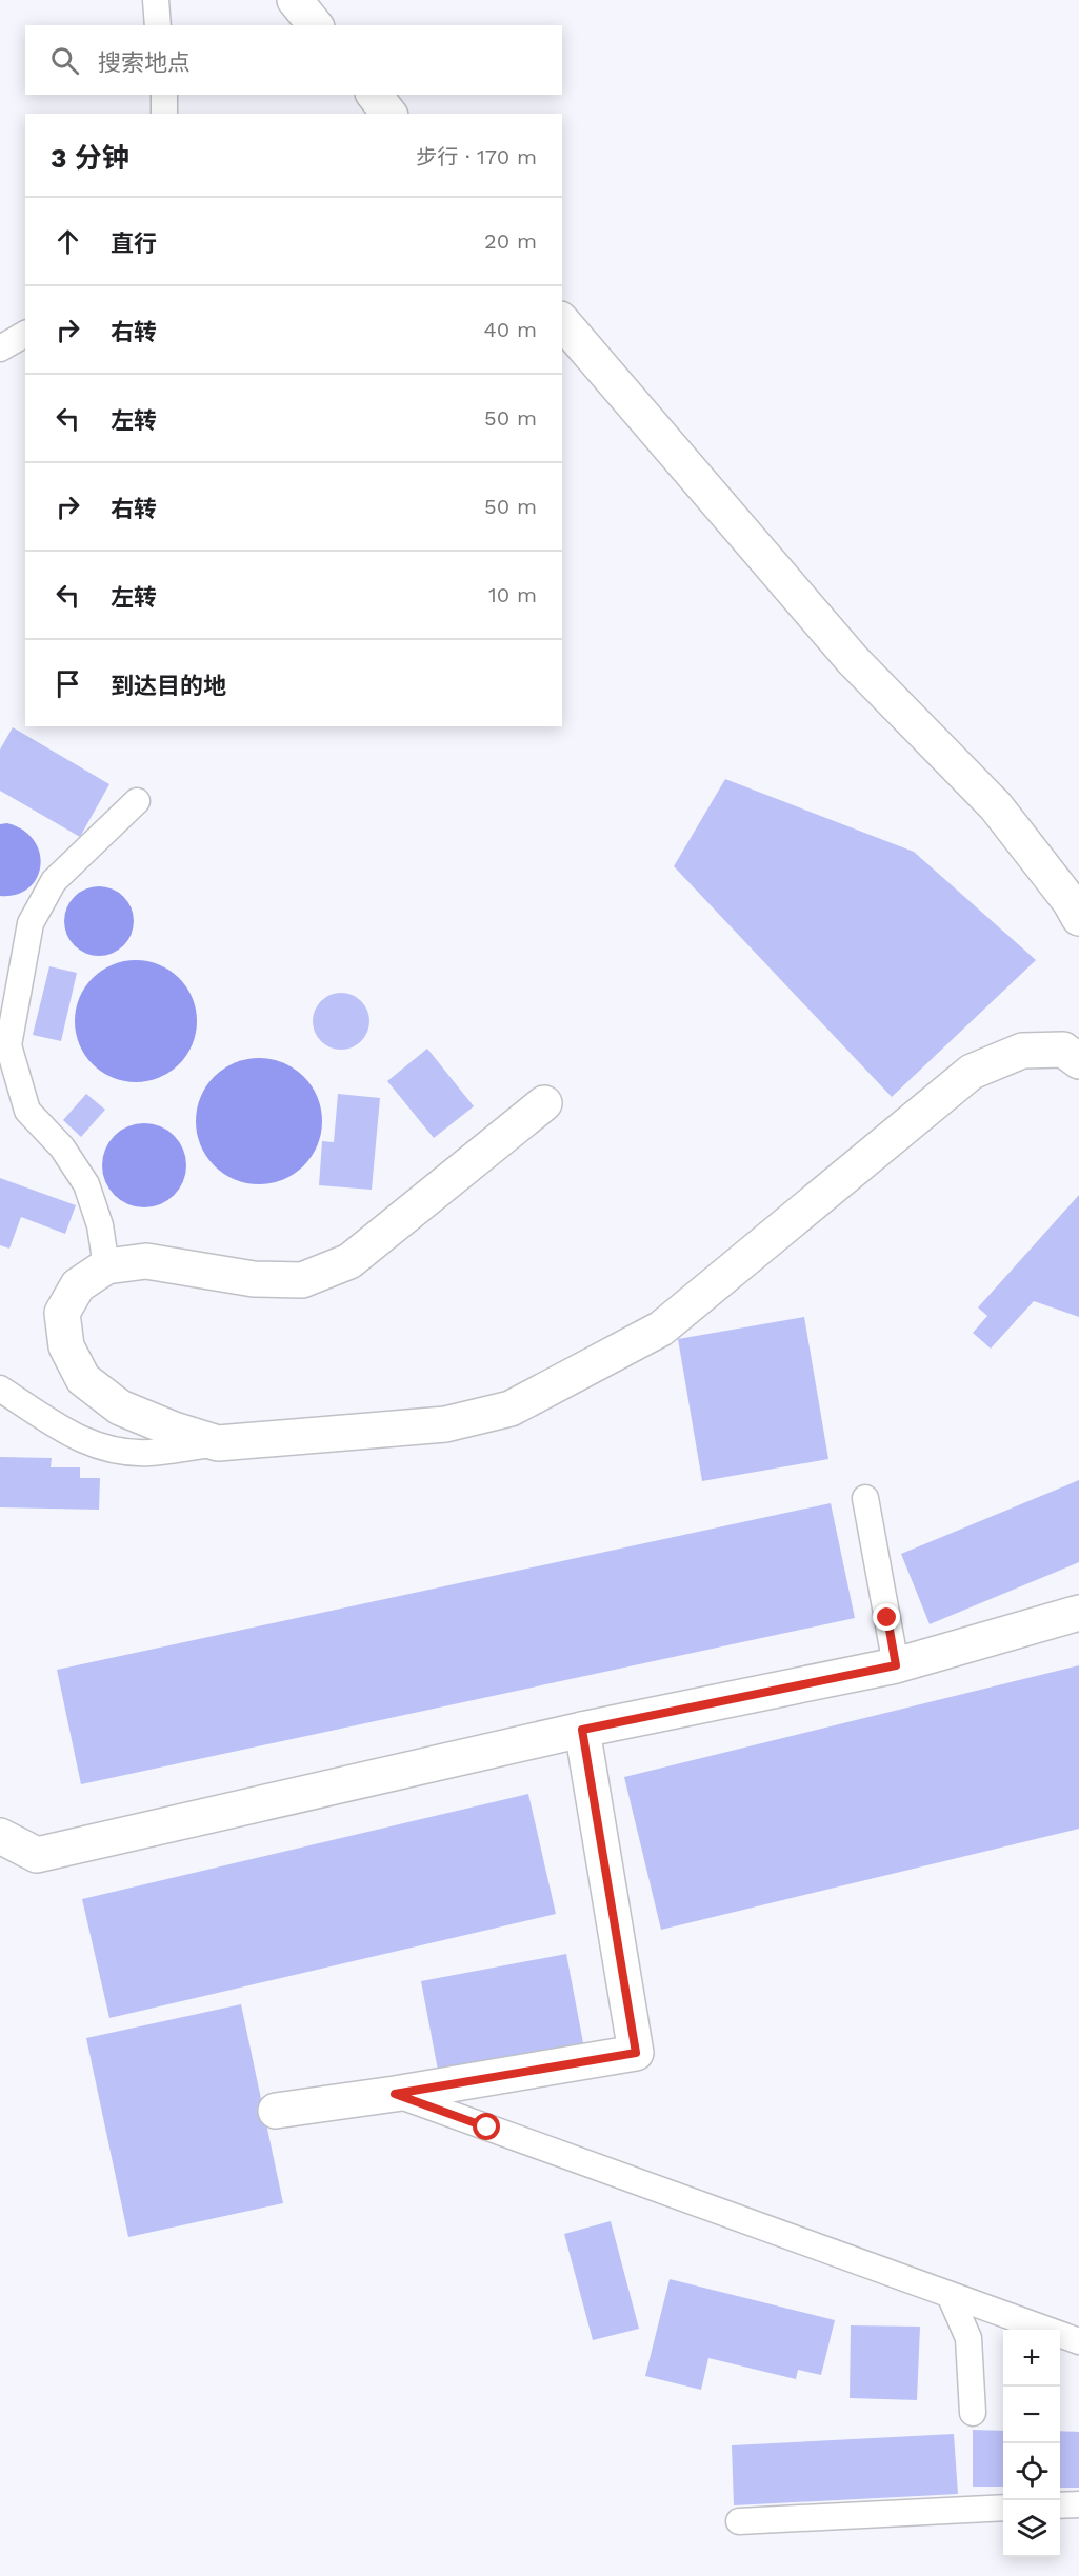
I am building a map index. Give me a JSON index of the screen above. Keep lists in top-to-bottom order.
{
  "page": {
    "search": "搜索地点",
    "heading": ["3 分钟", "步行 · 170 m"],
    "list": [
      ["直行", "20 m"],
      ["右转", "40 m"],
      ["左转", "50 m"],
      ["右转", "50 m"],
      ["左转", "10 m"],
      "到达目的地"
    ],
    "map_buttons": ["+", "−"]
  }
}
